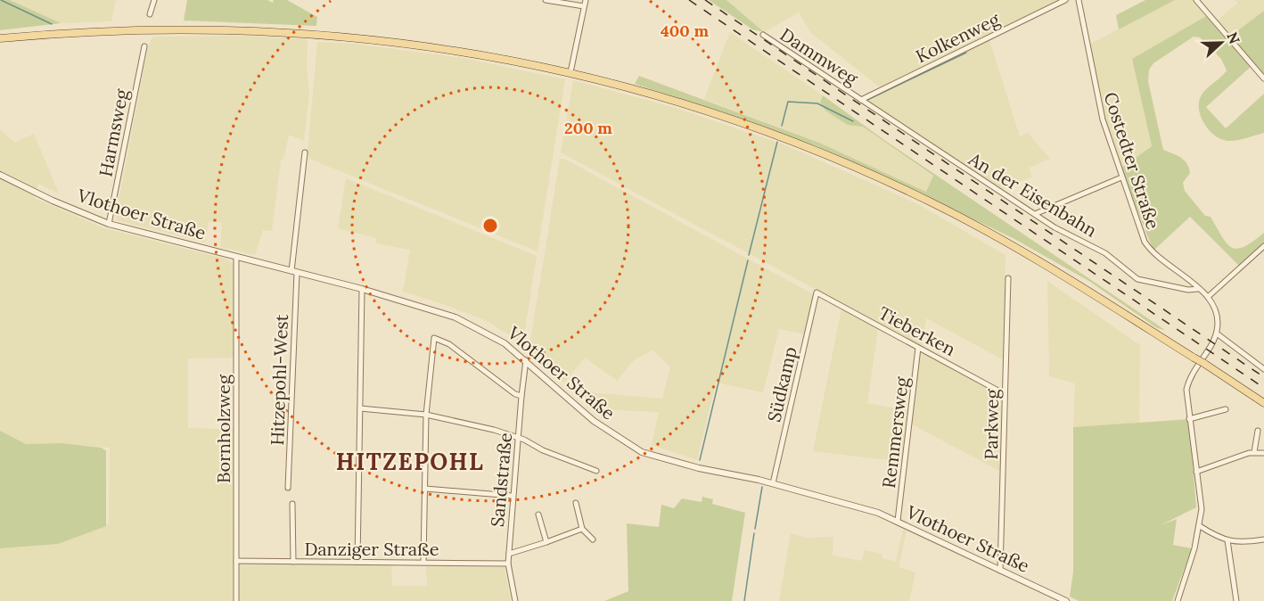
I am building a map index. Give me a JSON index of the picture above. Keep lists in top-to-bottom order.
{
  "streets": {
    "street": [
      "Kolkenweg",
      "Dammweg",
      "Harmsweg",
      "Costedter Straße",
      "An der Eisenbahn",
      "Vlothoer Straße",
      "Tieberken",
      "Hitzepohl-West",
      "Südkamp",
      "Parkweg",
      "Bornholzweg",
      "Remmersweg",
      "Sandstraße",
      "Danziger Straße"
    ]
  },
  "crossings": [
    ["Kolkenweg", "Dammweg"],
    ["Kolkenweg", "An der Eisenbahn"],
    ["Dammweg", "An der Eisenbahn"],
    ["Harmsweg", "Vlothoer Straße"],
    ["Costedter Straße", "An der Eisenbahn"],
    ["Vlothoer Straße", "Hitzepohl-West"],
    ["Vlothoer Straße", "Südkamp"],
    ["Vlothoer Straße", "Parkweg"],
    ["Vlothoer Straße", "Bornholzweg"],
    ["Vlothoer Straße", "Remmersweg"],
    ["Vlothoer Straße", "Sandstraße"],
    ["Tieberken", "Südkamp"],
    ["Tieberken", "Parkweg"],
    ["Tieberken", "Remmersweg"],
    ["Bornholzweg", "Danziger Straße"],
    ["Sandstraße", "Danziger Straße"]
  ],
  "districts": ["HITZEPOHL"],
  "north": "right",
  "rings": ["400 m", "200 m"]
}
